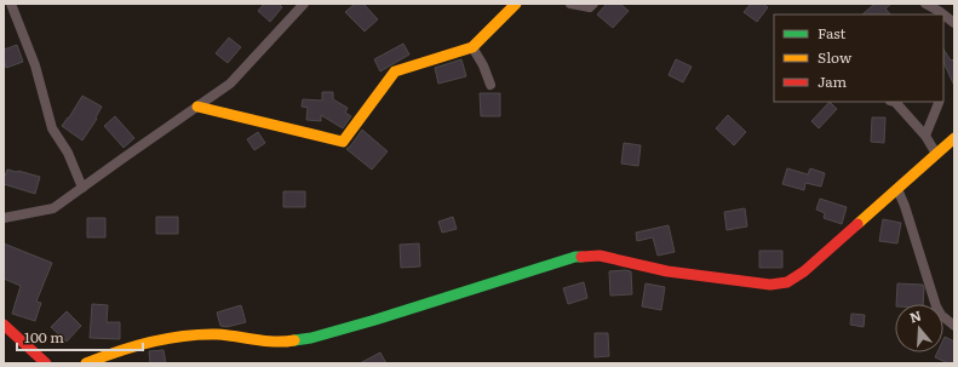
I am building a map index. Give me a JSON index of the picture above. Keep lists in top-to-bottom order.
{
  "legend": ["Fast", "Slow", "Jam"],
  "scale_bar": "100 m",
  "north": "top"
}
